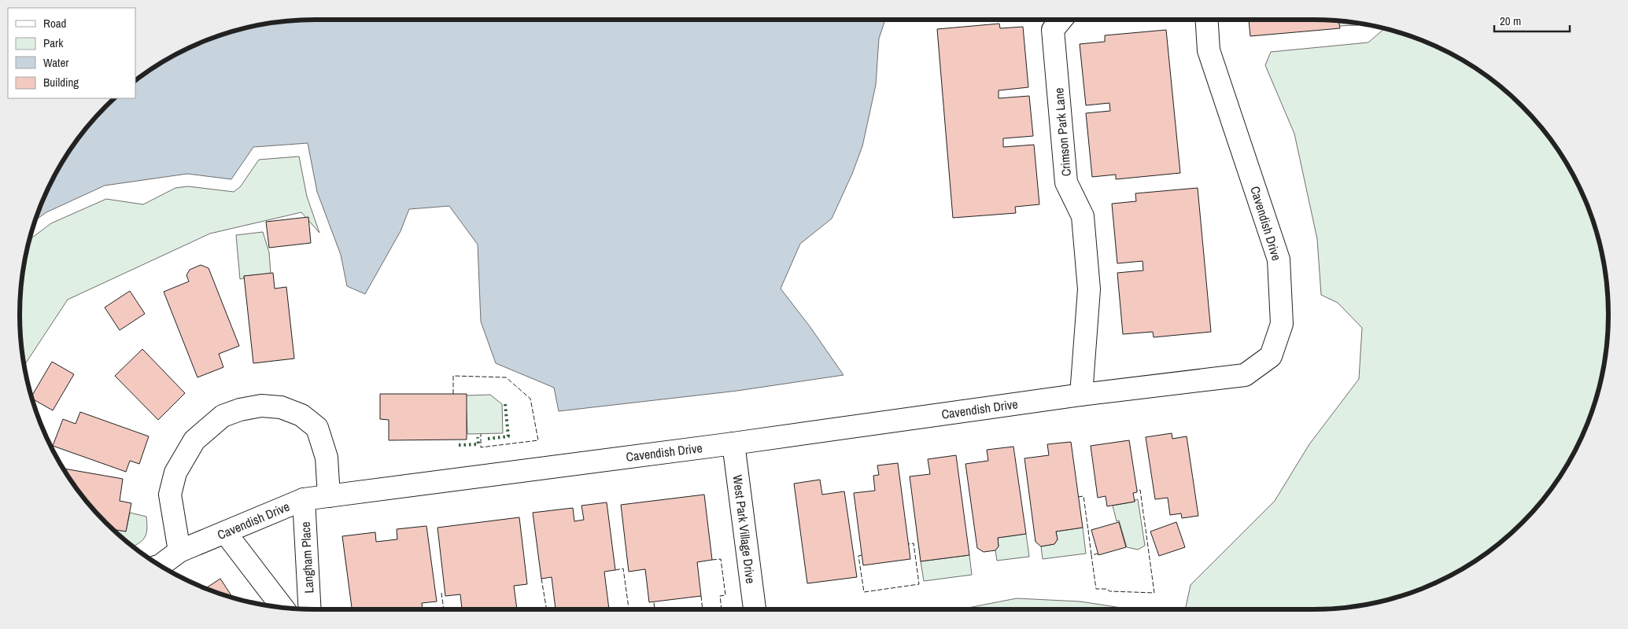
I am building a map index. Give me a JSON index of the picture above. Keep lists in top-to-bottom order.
{
  "streets": {
    "street": [
      "Crimson Park Lane",
      "Cavendish Drive",
      "West Park Village Drive",
      "Langham Place"
    ]
  },
  "crossings": [
    ["Crimson Park Lane", "Cavendish Drive"],
    ["Cavendish Drive", "West Park Village Drive"],
    ["Cavendish Drive", "Langham Place"]
  ],
  "legend": [
    "Road",
    "Park",
    "Water",
    "Building"
  ],
  "scale_bar": "20 m"
}
